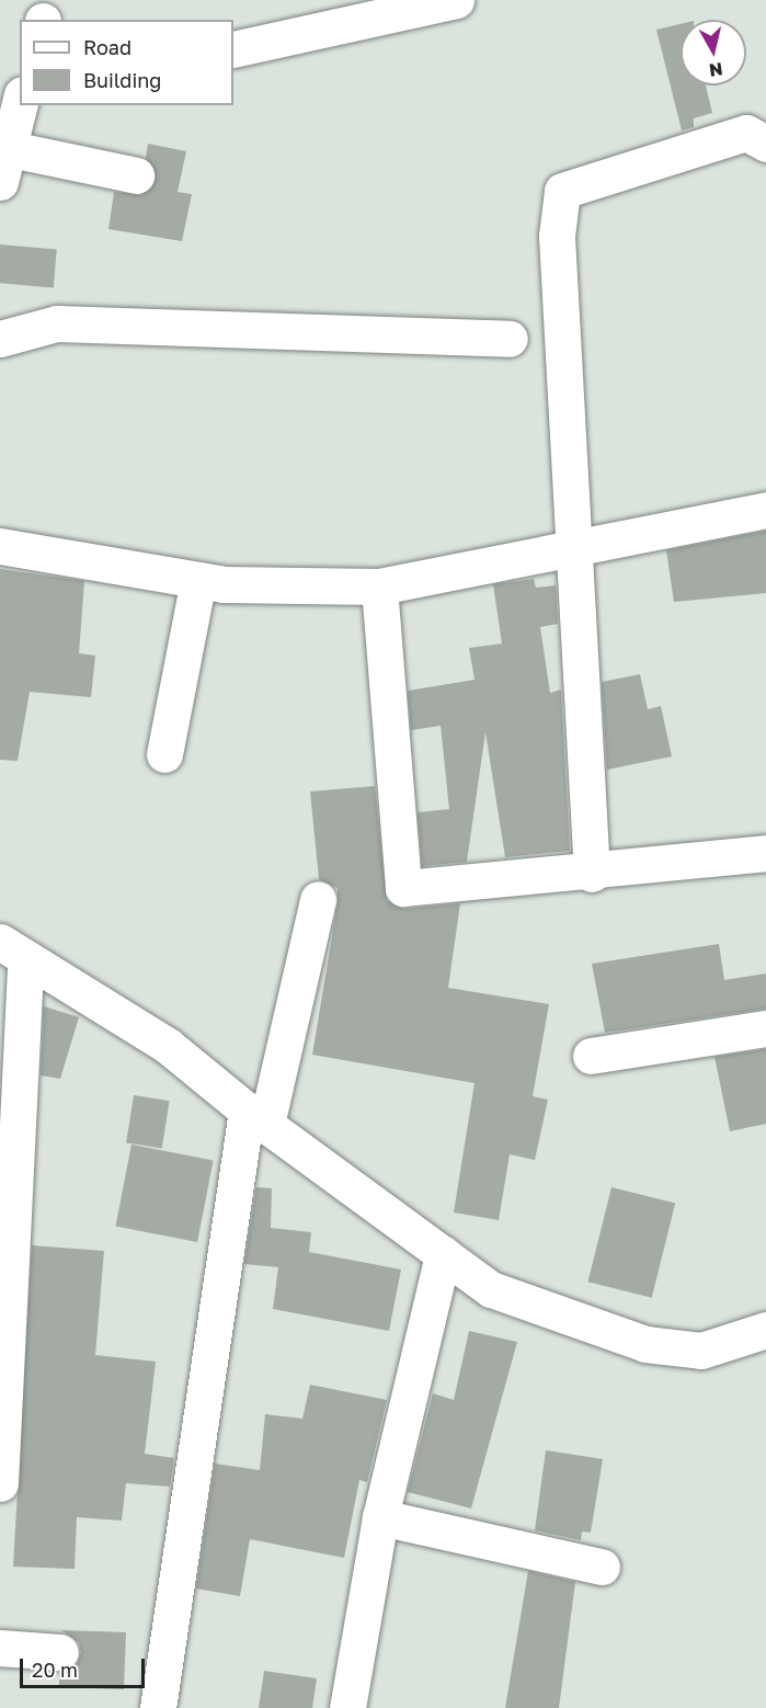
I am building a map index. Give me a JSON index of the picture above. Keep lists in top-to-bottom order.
{
  "legend": ["Road", "Building"],
  "scale_bar": "20 m",
  "north": "bottom"
}
